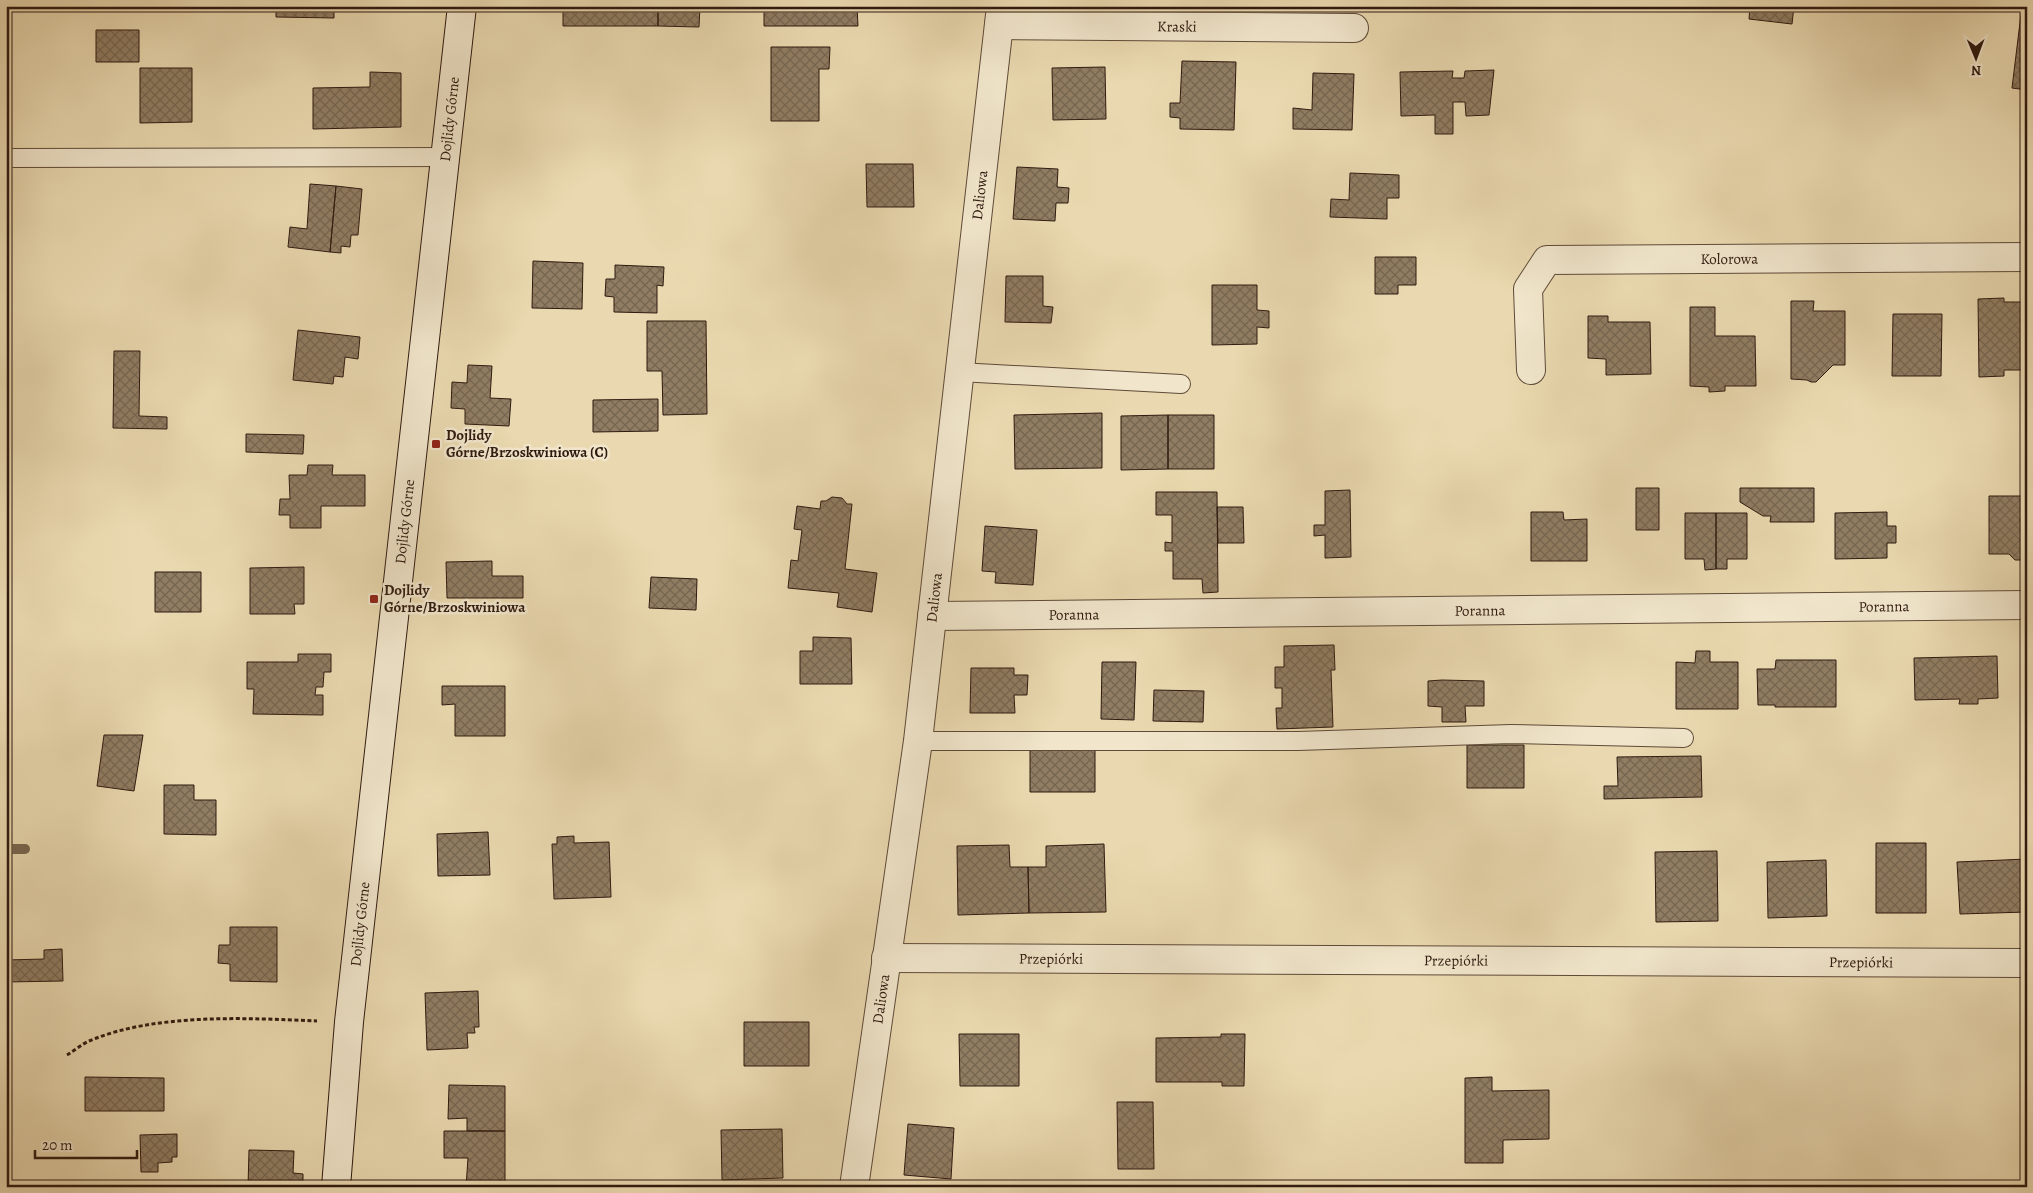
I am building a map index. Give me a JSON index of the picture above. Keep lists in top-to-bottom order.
{
  "streets": {
    "street": [
      "Kraski",
      "Dojlidy Górne",
      "Daliowa",
      "Kolorowa",
      "Poranna",
      "Przepiórki"
    ]
  },
  "crossings": [
    ["Kraski", "Daliowa"],
    ["Daliowa", "Poranna"],
    ["Daliowa", "Przepiórki"]
  ],
  "places": {
    "transit": ["Dojlidy Górne/Brzoskwiniowa (C)", "Dojlidy Górne/Brzoskwiniowa"]
  },
  "scale_bar": "20 m",
  "north": "bottom"
}
